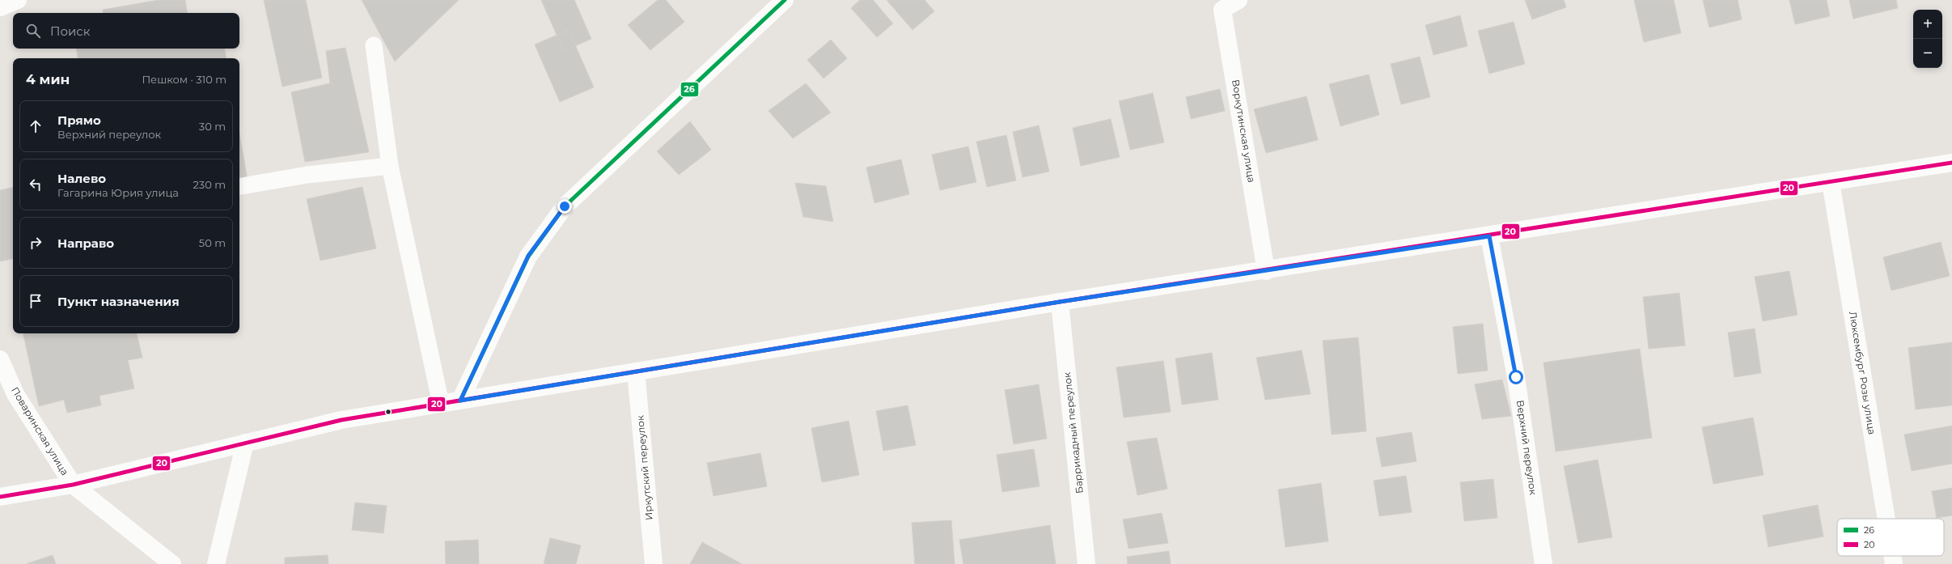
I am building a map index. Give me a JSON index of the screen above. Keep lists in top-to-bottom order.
{
  "streets": {
    "main road": [
      "Воркутинская улица",
      "Люксембург Розы улица",
      "Поваринская улица",
      "Баррикадный переулок",
      "Верхний переулок",
      "Иркутский переулок"
    ]
  },
  "lines": ["transit line 26", "transit line 20"],
  "legend": ["26", "20"],
  "page": {
    "map_buttons": ["+", "−"],
    "search": "Поиск",
    "heading": ["4 мин", "Пешком · 310 m"],
    "list": [
      ["Прямо", "Верхний переулок", "30 m"],
      ["Налево", "Гагарина Юрия улица", "230 m"],
      ["Направо", "50 m"],
      "Пункт назначения"
    ]
  }
}
